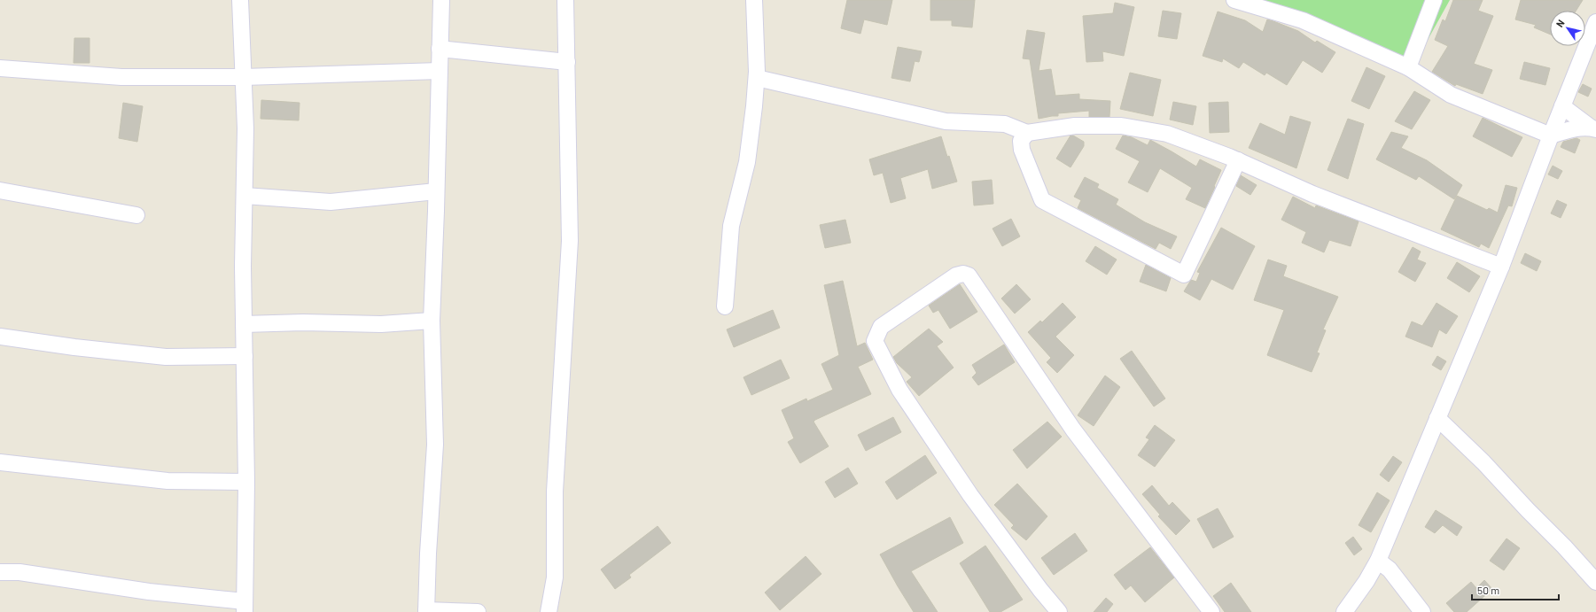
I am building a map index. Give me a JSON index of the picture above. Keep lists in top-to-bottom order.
{
  "scale_bar": "50 m",
  "north": "top left"
}
